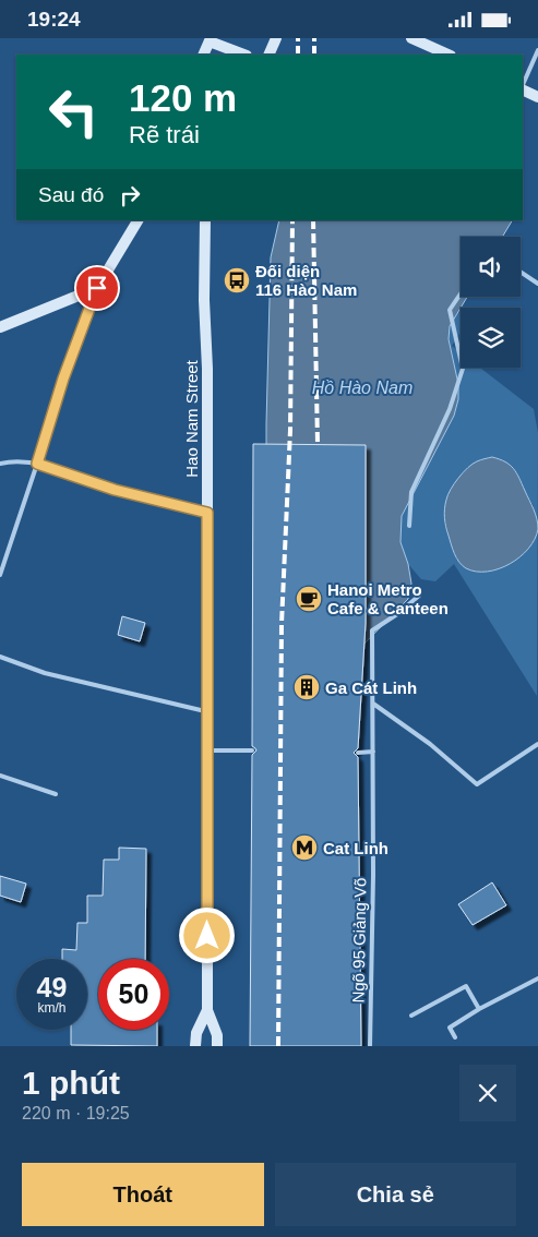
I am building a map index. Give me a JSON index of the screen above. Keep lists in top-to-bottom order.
{
  "streets": {
    "main road": ["Hao Nam Street"],
    "lane": ["Ngõ 95 Giảng Võ"]
  },
  "water": ["Hồ Hào Nam"],
  "places": {
    "bus stop": ["Đối diện 116 Hào Nam"],
    "cafe": ["Hanoi Metro Cafe & Canteen"],
    "building": ["Ga Cát Linh"],
    "metro station": ["Cat Linh"]
  },
  "page": {
    "status": "19:24",
    "turn": ["120 m", "Rẽ trái"],
    "then": "Sau đó",
    "speed": "49 km/h",
    "limit": "50",
    "heading": ["1 phút", "220 m · 19:25"],
    "buttons": ["Thoát", "Chia sẻ"]
  }
}
